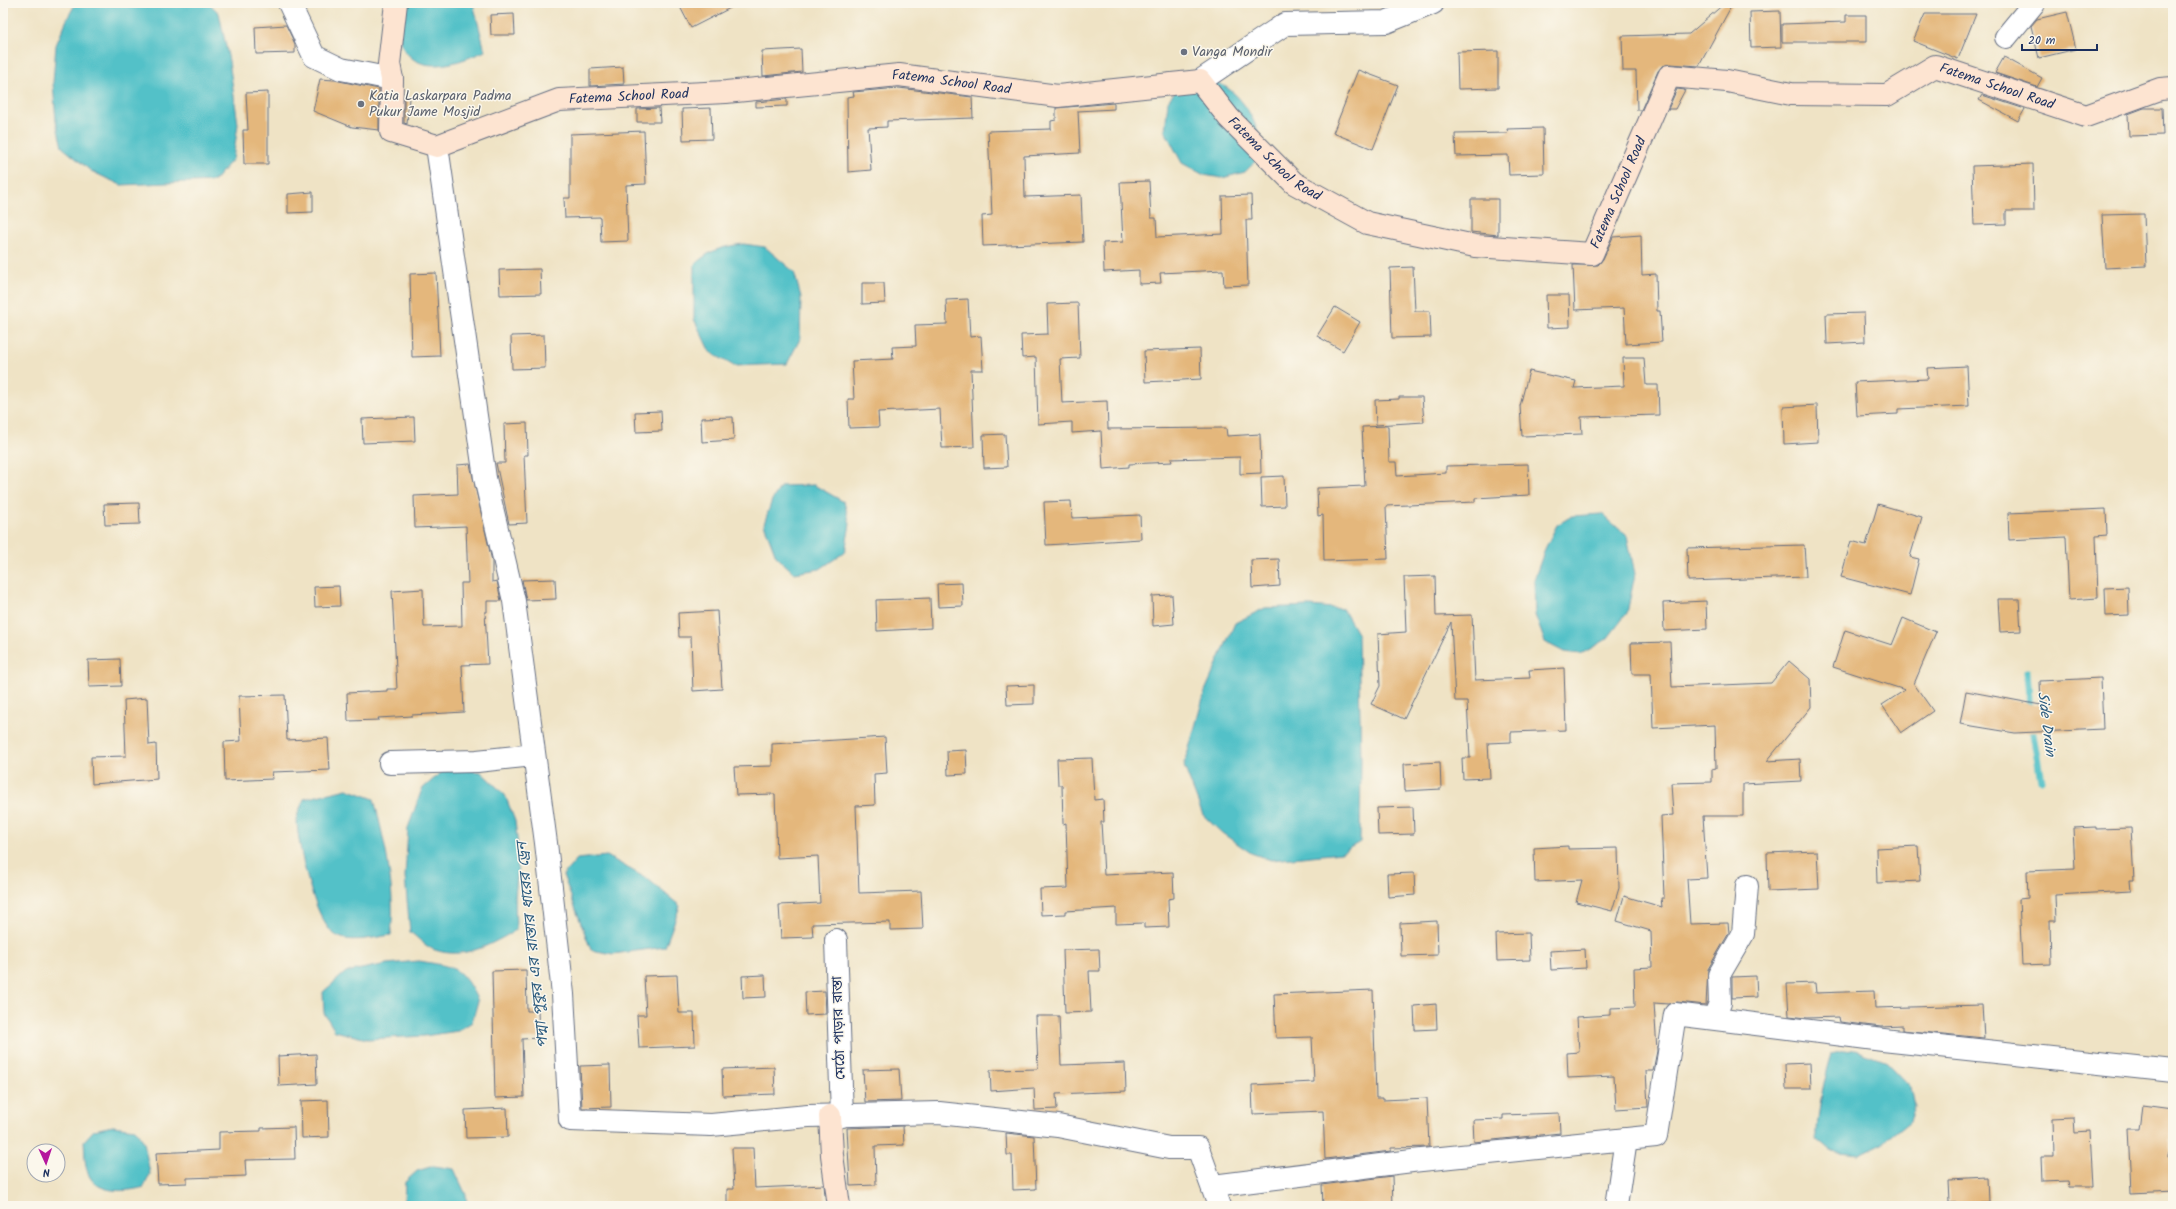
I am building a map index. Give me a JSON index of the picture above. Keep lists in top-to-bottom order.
{
  "streets": {
    "main road": ["Fatema School Road"],
    "street": ["মেঠো পাড়ার রাস্তা"]
  },
  "water": ["Side Drain", "পদ্মা পুকুর এর রাস্তার ধারের ড্রেন"],
  "places": ["Vanga Mondir", "Katia Laskarpara Padma Pukur Jame Mosjid"],
  "scale_bar": "20 m",
  "north": "bottom"
}
